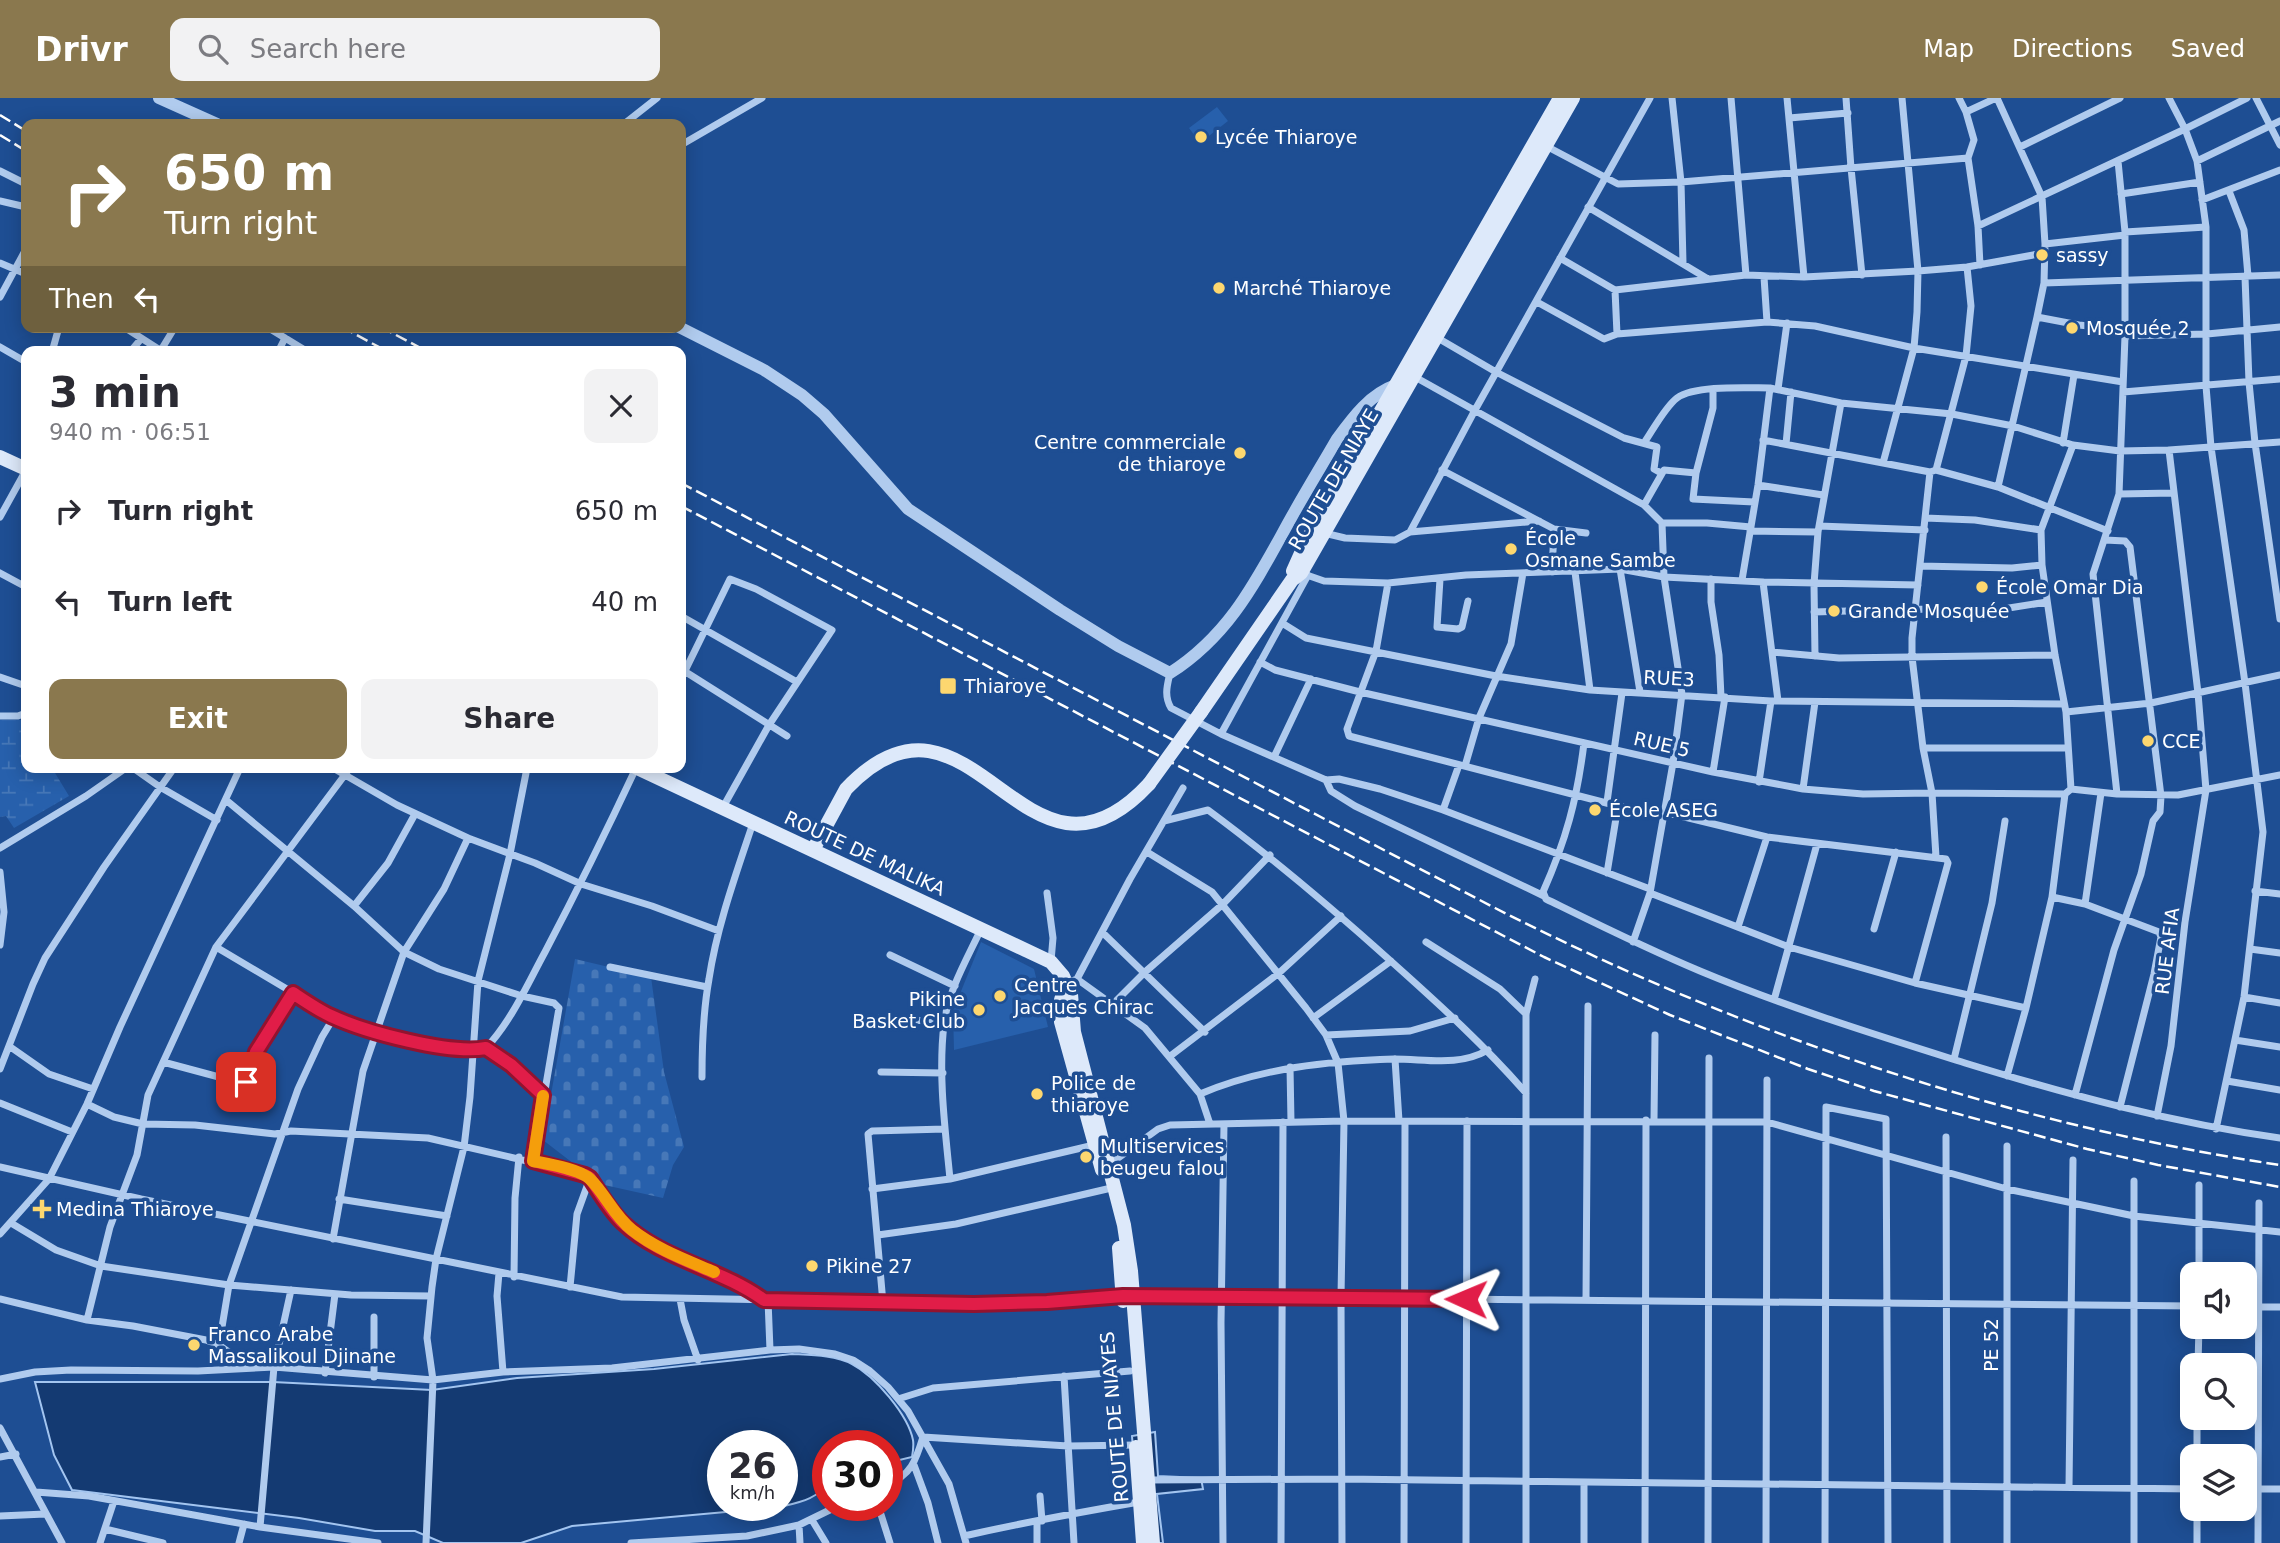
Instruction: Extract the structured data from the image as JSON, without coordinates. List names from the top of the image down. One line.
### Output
{"streets":{"main road":["ROUTE DE NIAYE","ROUTE DE MALIKA","ROUTE DE NIAYES"],"street":["RUE3","RUE 5","RUE AFIA","PE 52"]},"crossings":[["RUE3","RUE AFIA"],["RUE 5","RUE AFIA"],["ROUTE DE MALIKA","ROUTE DE NIAYES"]],"places":{"other":["Lycée Thiaroye","sassy","Marché Thiaroye","Mosquée 2","Centre commerciale de thiaroye","École Osmane Sambe","École Omar Dia","Grande Mosquée","CCE","École ASEG","Centre Jacques Chirac","Pikine Basket Club","Police de thiaroye","Multiservices beugeu falou","Pikine 27","Franco Arabe Massalikoul Djinane"],"transit":["Thiaroye"],"health":["Medina Thiaroye"]},"page":{"header":"Drivr","search":"Search here","nav":["Map","Directions","Saved"],"turn":["650 m","Turn right"],"then":"Then","heading":["3 min","940 m · 06:51"],"list":[{"name":"Turn right","value":"650 m"},{"name":"Turn left","value":"40 m"}],"buttons":["Exit","Share"],"speed":"26 km/h","limit":"30"}}
